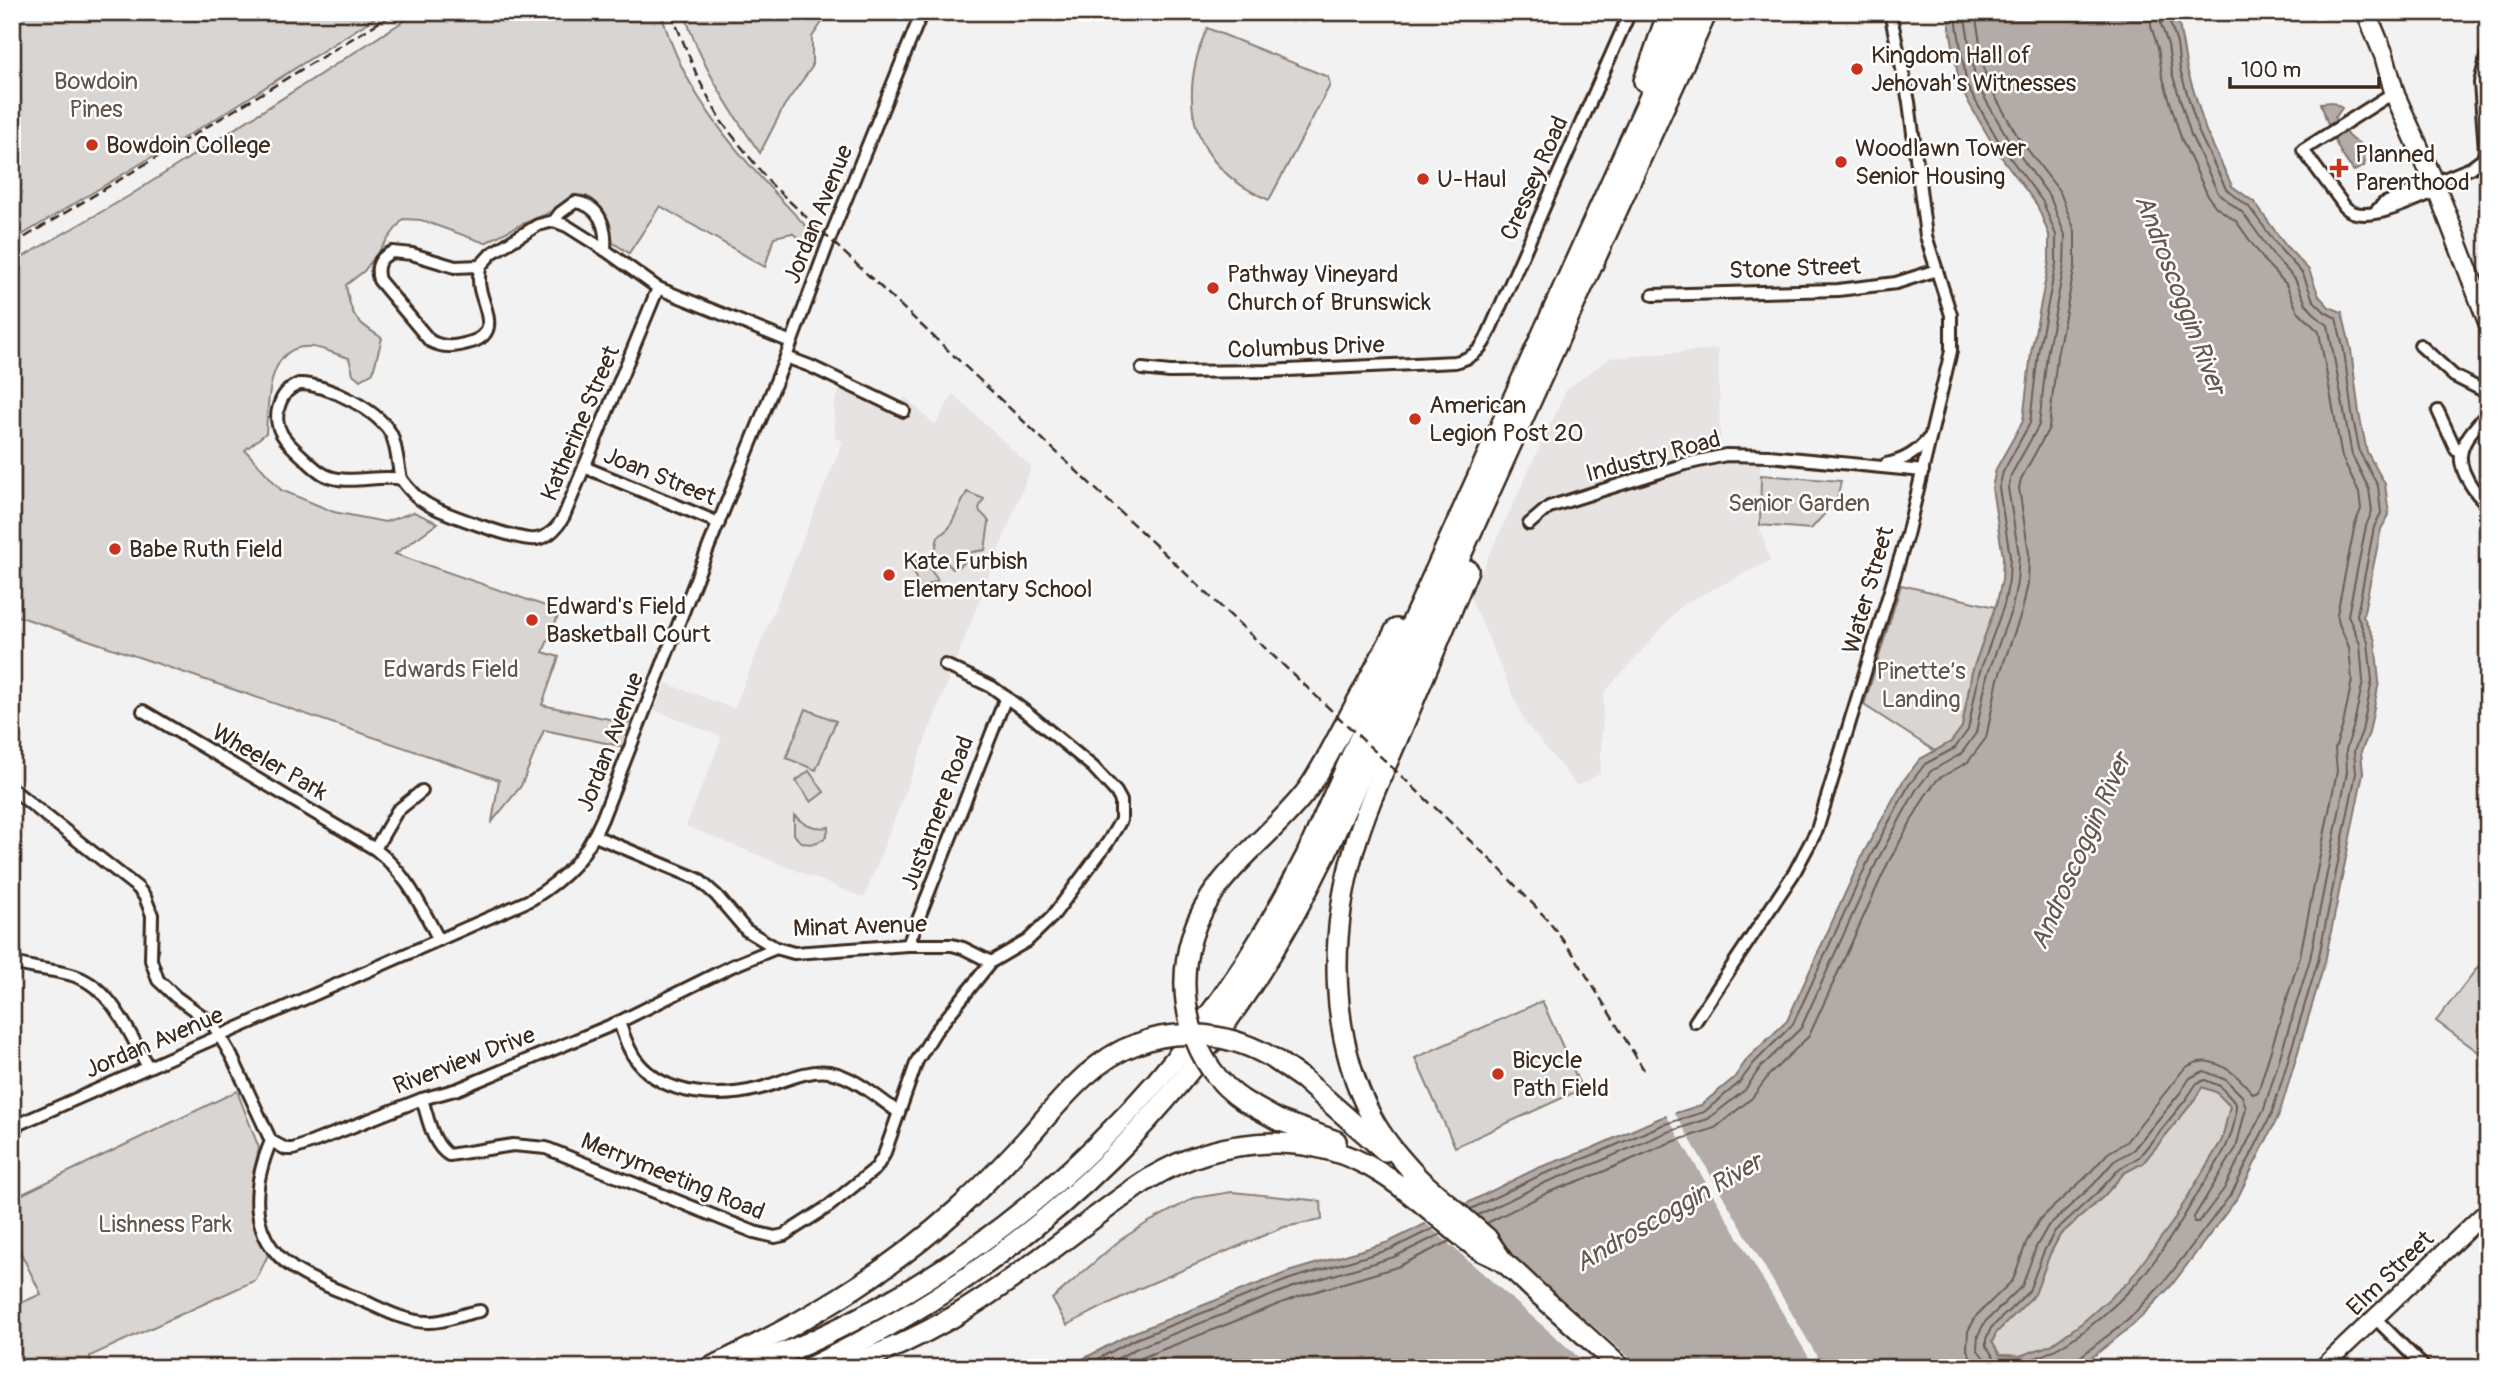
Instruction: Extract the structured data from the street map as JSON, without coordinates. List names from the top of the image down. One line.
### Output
{"streets":{"main road":["Elm Street"],"street":["Cressey Road","Jordan Avenue","Stone Street","Columbus Drive","Katherine Street","Industry Road","Joan Street","Water Street","Wheeler Park","Justamere Road","Minat Avenue","Riverview Drive","Merrymeeting Road"]},"crossings":[["Cressey Road","Columbus Drive"],["Jordan Avenue","Joan Street"],["Jordan Avenue","Wheeler Park"],["Jordan Avenue","Minat Avenue"],["Stone Street","Water Street"],["Katherine Street","Joan Street"],["Industry Road","Water Street"],["Justamere Road","Minat Avenue"],["Justamere Road","Merrymeeting Road"],["Minat Avenue","Riverview Drive"],["Minat Avenue","Merrymeeting Road"],["Riverview Drive","Merrymeeting Road"]],"water":["Androscoggin River"],"parks":["Bowdoin Pines","Senior Garden","Edwards Field","Pinette’s Landing","Lishness Park"],"places":{"other":["Kingdom Hall of Jehovah's Witnesses","Bowdoin College","Woodlawn Tower Senior Housing","U-Haul","Pathway Vineyard Church of Brunswick","American Legion Post 20","Babe Ruth Field","Kate Furbish Elementary School","Edward's Field Basketball Court","Bicycle Path Field"],"health":["Planned Parenthood"]},"scale_bar":"100 m"}
